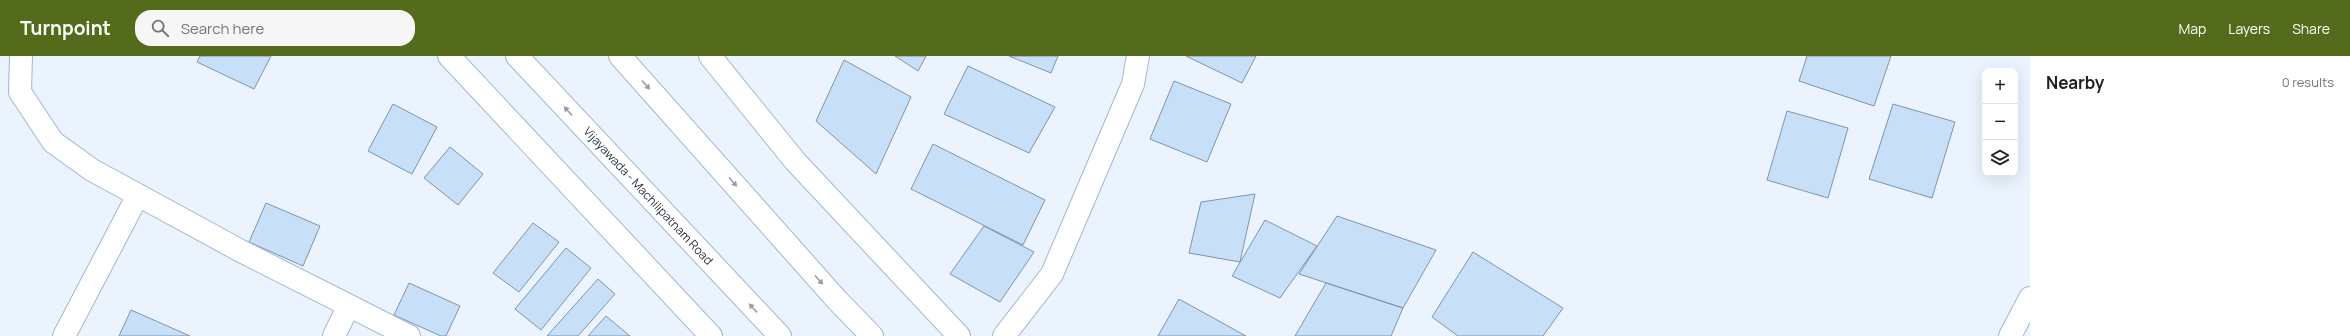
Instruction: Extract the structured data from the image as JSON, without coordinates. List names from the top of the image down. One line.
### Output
{"streets":{"main road":["Vijayawada - Machilipatnam Road"]},"page":{"header":"Turnpoint","search":"Search here","nav":["Map","Layers","Share"],"heading":["Nearby","0 results"],"map_buttons":["+","−"]}}
